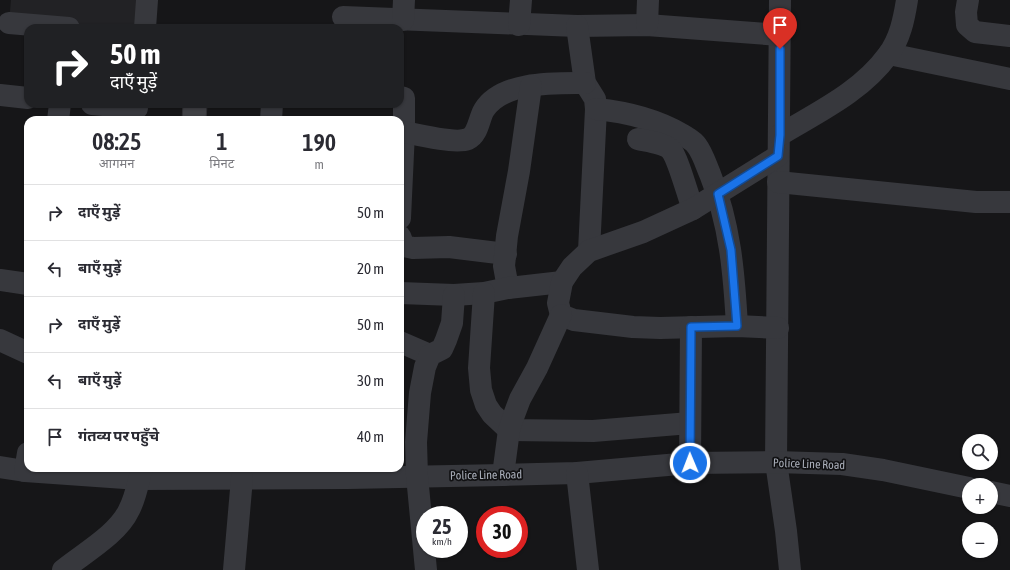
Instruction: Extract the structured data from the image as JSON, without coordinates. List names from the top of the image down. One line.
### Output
{"streets":{"street":["Police Line Road"]},"page":{"turn":["50 m","दाएँ मुड़ें"],"eta":["08:25","आगमन","1","मिनट","190","m"],"list":[{"name":"दाएँ मुड़ें","value":"50 m"},{"name":"बाएँ मुड़ें","value":"20 m"},{"name":"दाएँ मुड़ें","value":"50 m"},{"name":"बाएँ मुड़ें","value":"30 m"},{"name":"गंतव्य पर पहुँचे","value":"40 m"}],"map_buttons":["+","−"],"speed":"25 km/h","limit":"30"}}
